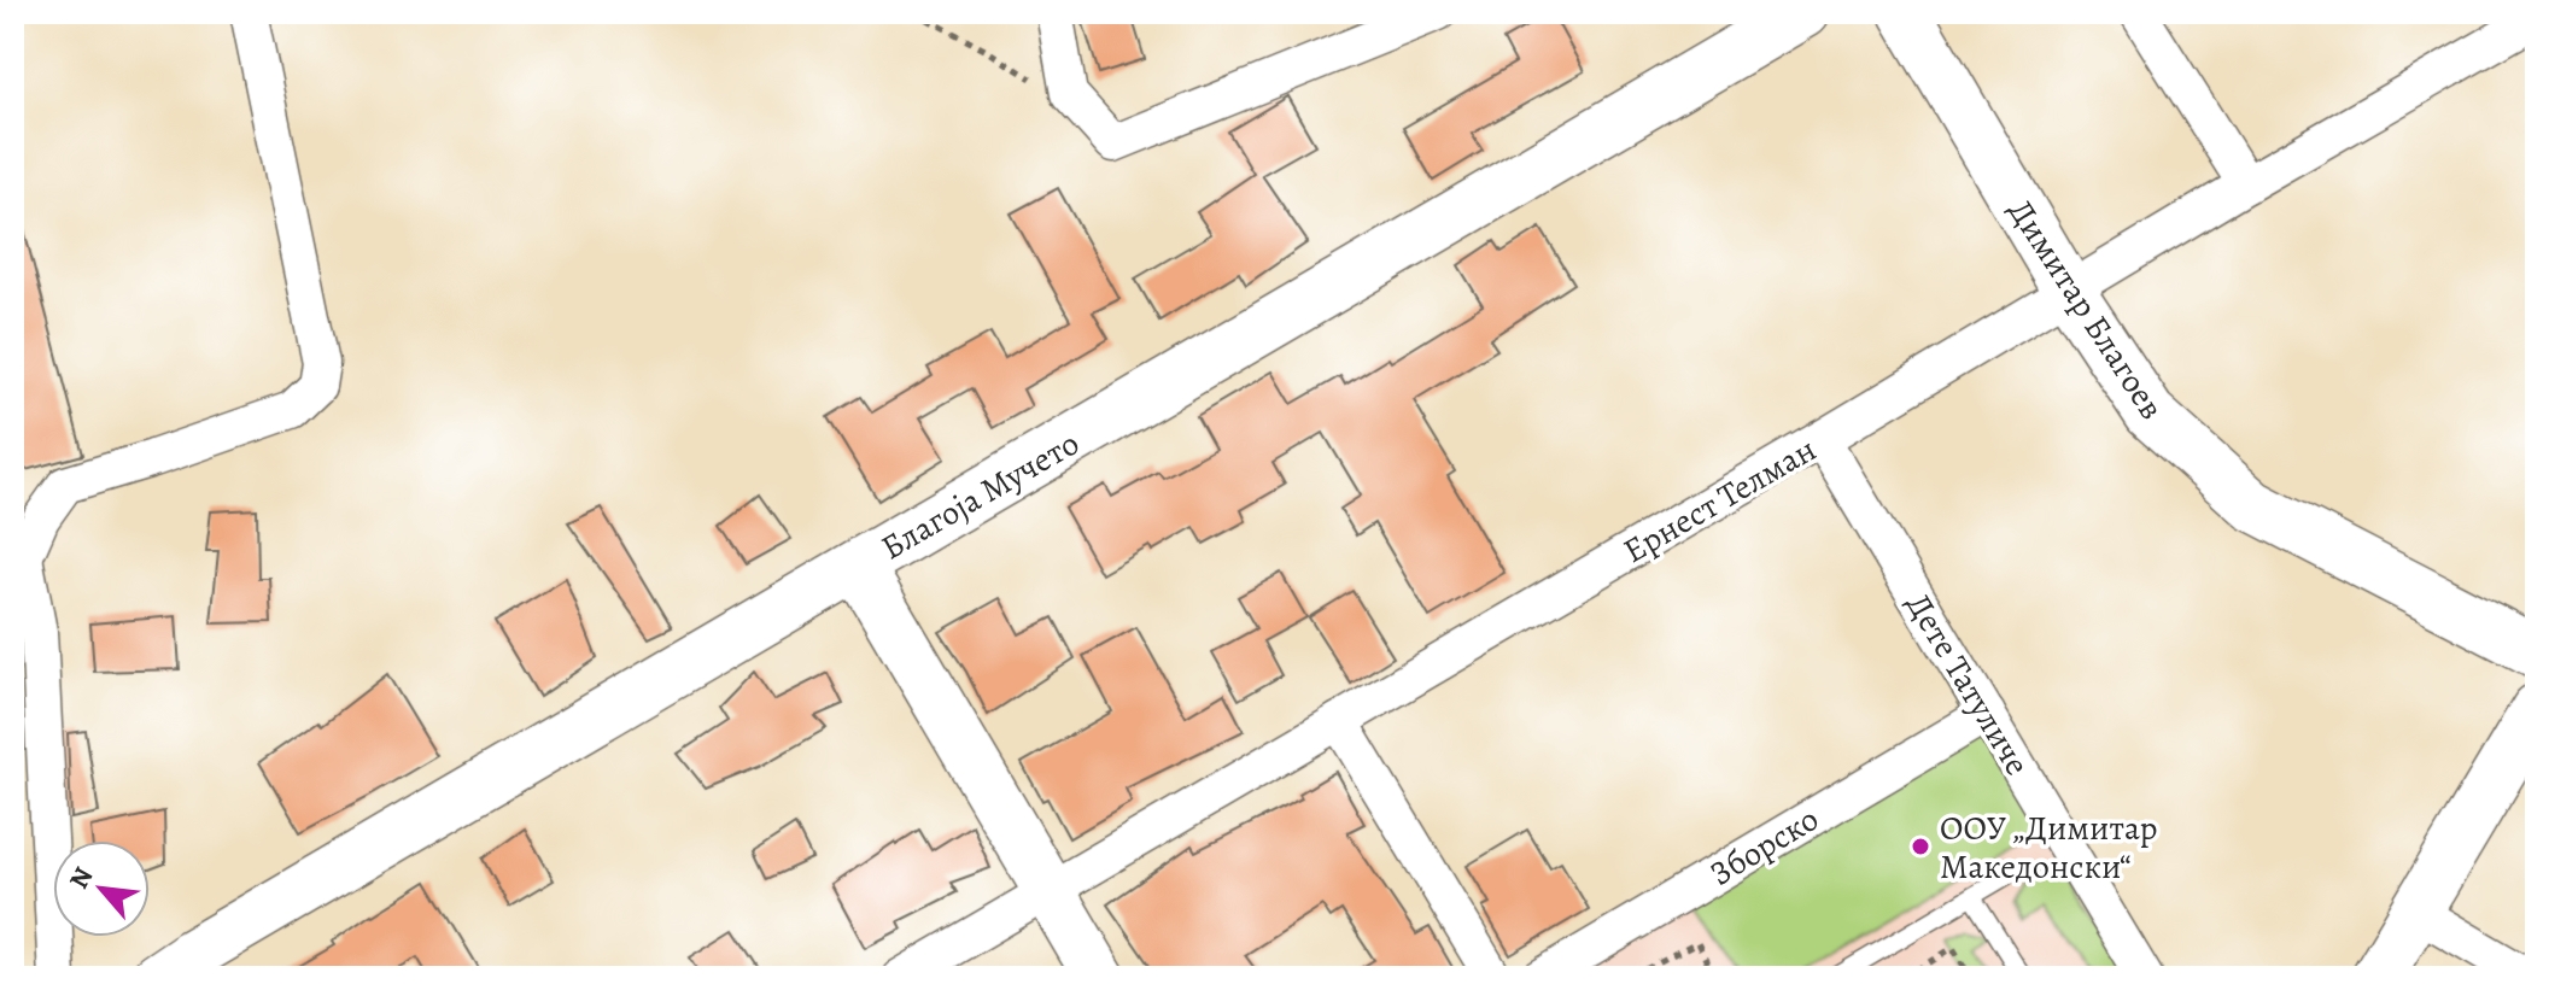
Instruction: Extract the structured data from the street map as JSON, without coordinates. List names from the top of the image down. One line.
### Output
{"streets":{"street":["Димитар Благоев","Благоја Мучето","Ернест Телман","Дете Татуличе","Зборско"]},"crossings":[["Димитар Благоев","Ернест Телман"],["Ернест Телман","Дете Татуличе"],["Дете Татуличе","Зборско"]],"places":["ООУ „Димитар Македонски“"],"north":"top left"}
